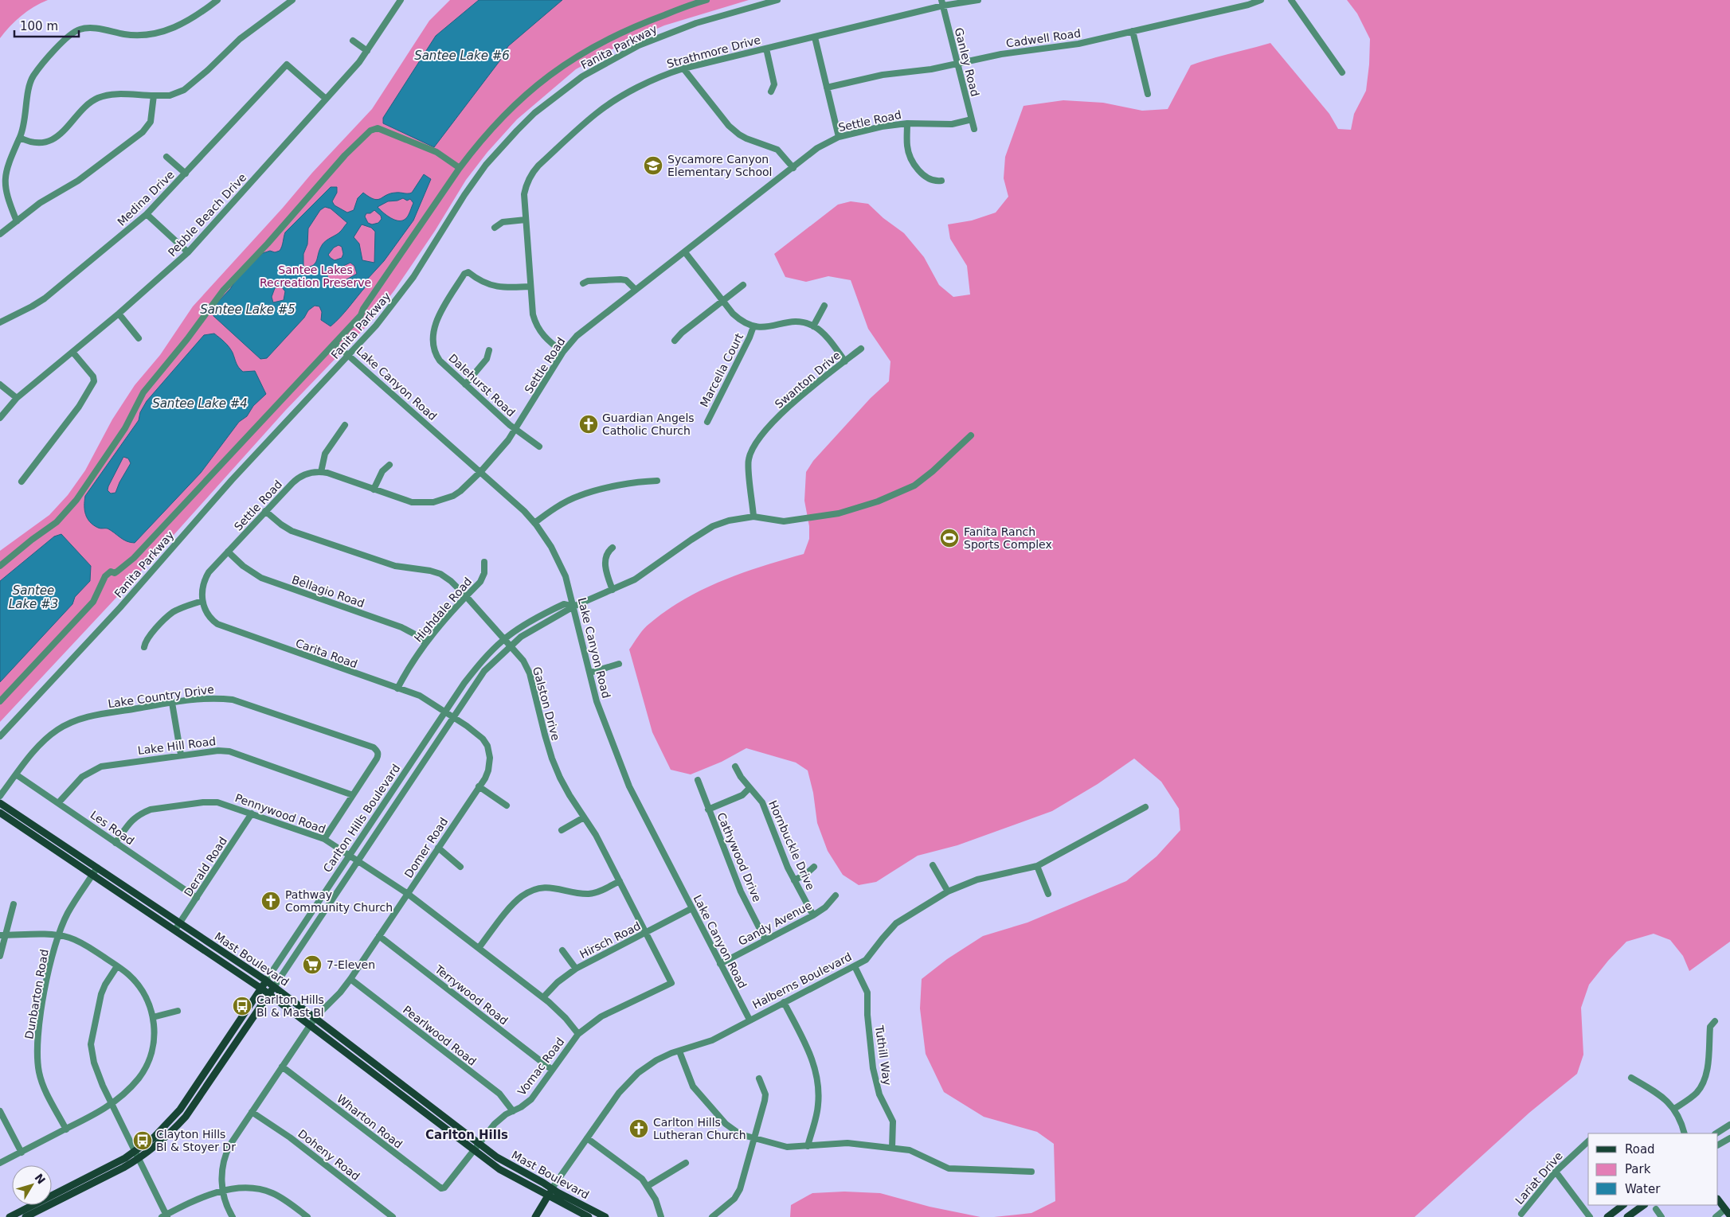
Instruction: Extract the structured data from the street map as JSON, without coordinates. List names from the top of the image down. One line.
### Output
{"streets":{"main road":["Carlton Hills Boulevard","Mast Boulevard","Halberns Boulevard"],"street":["Cadwell Road","Fanita Parkway","Strathmore Drive","Ganley Road","Settle Road","Medina Drive","Pebble Beach Drive","Marcella Court","Swanton Drive","Lake Canyon Road","Dalehurst Road","Bellagio Road","Highdale Road","Carita Road","Lake Country Drive","Galston Drive","Lake Hill Road","Pennywood Road","Les Road","Hornbuckle Drive","Domer Road","Cathywood Drive","Derald Road","Gandy Avenue","Hirsch Road","Dunbarton Road","Terrywood Road","Pearlwood Road","Tuthill Way","Vomac Road","Wharton Road","Doheny Road","Lariat Drive"]},"crossings":[["Cadwell Road","Ganley Road"],["Fanita Parkway","Lake Canyon Road"],["Strathmore Drive","Ganley Road"],["Strathmore Drive","Settle Road"],["Strathmore Drive","Dalehurst Road"],["Ganley Road","Settle Road"],["Settle Road","Lake Canyon Road"],["Settle Road","Dalehurst Road"],["Settle Road","Bellagio Road"],["Settle Road","Carita Road"],["Settle Road","Galston Drive"],["Medina Drive","Pebble Beach Drive"],["Swanton Drive","Carlton Hills Boulevard"],["Lake Canyon Road","Carlton Hills Boulevard"],["Lake Canyon Road","Gandy Avenue"],["Lake Canyon Road","Hirsch Road"],["Lake Canyon Road","Halberns Boulevard"],["Bellagio Road","Highdale Road"],["Highdale Road","Carita Road"],["Highdale Road","Galston Drive"],["Carita Road","Carlton Hills Boulevard"],["Carita Road","Domer Road"],["Lake Country Drive","Lake Hill Road"],["Lake Country Drive","Les Road"],["Galston Drive","Carlton Hills Boulevard"],["Galston Drive","Hirsch Road"],["Galston Drive","Vomac Road"],["Lake Hill Road","Les Road"],["Pennywood Road","Carlton Hills Boulevard"],["Pennywood Road","Les Road"],["Pennywood Road","Domer Road"],["Pennywood Road","Derald Road"],["Pennywood Road","Hirsch Road"],["Pennywood Road","Vomac Road"],["Carlton Hills Boulevard","Domer Road"],["Carlton Hills Boulevard","Mast Boulevard"],["Les Road","Derald Road"],["Hornbuckle Drive","Gandy Avenue"],["Domer Road","Mast Boulevard"],["Domer Road","Terrywood Road"],["Domer Road","Pearlwood Road"],["Domer Road","Wharton Road"],["Domer Road","Doheny Road"],["Cathywood Drive","Gandy Avenue"],["Derald Road","Mast Boulevard"],["Mast Boulevard","Halberns Boulevard"],["Mast Boulevard","Dunbarton Road"],["Mast Boulevard","Vomac Road"],["Halberns Boulevard","Tuthill Way"],["Terrywood Road","Vomac Road"],["Pearlwood Road","Vomac Road"],["Vomac Road","Wharton Road"]],"districts":["Carlton Hills"],"water":["Santee Lake #6","Santee Lake #5","Santee Lake #4","Santee Lake #3"],"parks":["Santee Lakes Recreation Preserve"],"places":{"school or university":["Sycamore Canyon Elementary School"],"church":["Guardian Angels Catholic Church","Pathway Community Church","Carlton Hills Lutheran Church"],"sports":["Fanita Ranch Sports Complex"],"supermarket":["7-Eleven"],"bus stop":["Carlton Hills Bl & Mast Bl","Clayton Hills Bl & Stoyer Dr"]},"legend":["Road","Park","Water"],"scale_bar":"100 m","north":"top right"}
